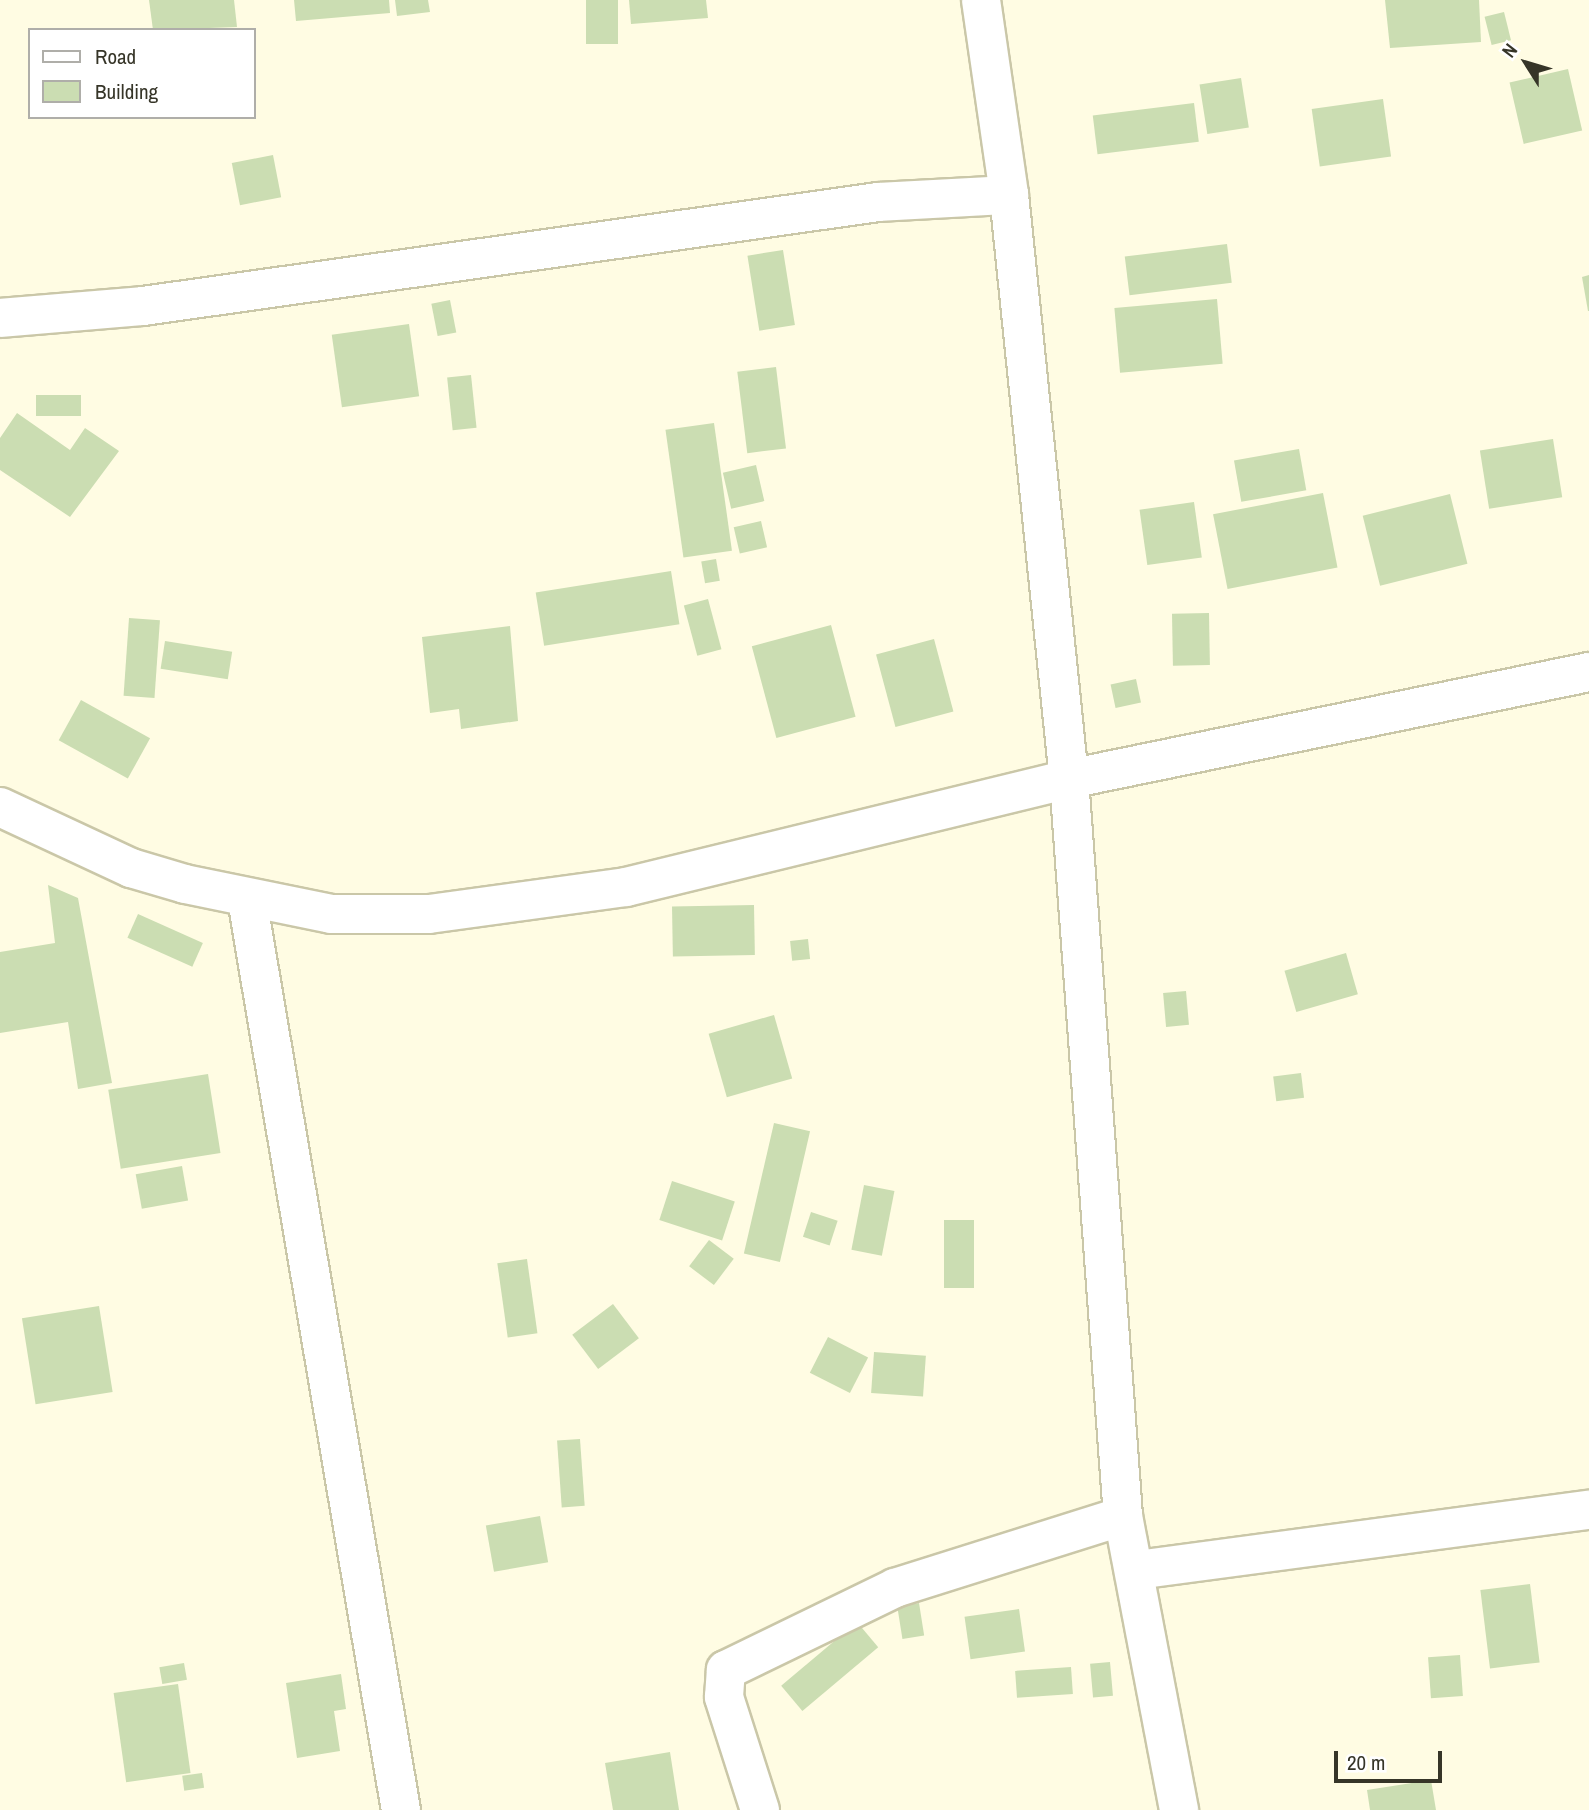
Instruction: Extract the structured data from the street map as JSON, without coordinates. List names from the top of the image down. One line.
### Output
{"legend":["Road","Building"],"scale_bar":"20 m","north":"top left"}
